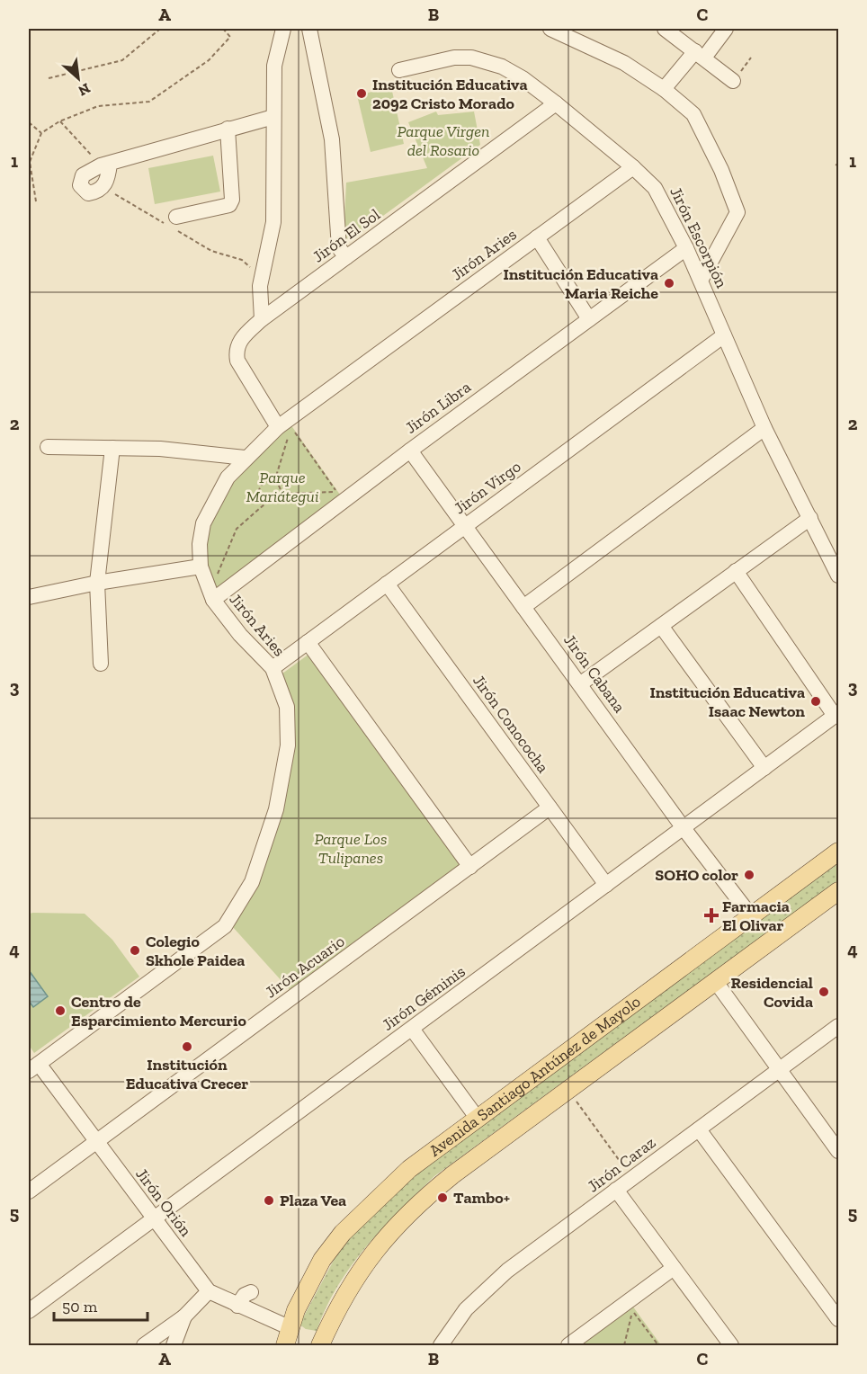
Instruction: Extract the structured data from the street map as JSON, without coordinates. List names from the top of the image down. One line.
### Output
{"streets":{"main road":["Avenida Santiago Antúnez de Mayolo"],"street":["Jirón El Sol","Jirón Escorpión","Jirón Aries","Jirón Libra","Jirón Virgo","Jirón Cabana","Jirón Conococha","Jirón Acuario","Jirón Géminis","Jirón Caraz","Jirón Orión"]},"crossings":[["Jirón El Sol","Jirón Escorpión"],["Jirón El Sol","Jirón Aries"],["Jirón Escorpión","Jirón Aries"],["Jirón Escorpión","Jirón Libra"],["Jirón Escorpión","Jirón Virgo"],["Jirón Aries","Jirón Libra"],["Jirón Aries","Jirón Virgo"],["Jirón Aries","Jirón Orión"],["Jirón Libra","Jirón Cabana"],["Jirón Virgo","Jirón Cabana"],["Jirón Virgo","Jirón Conococha"],["Jirón Cabana","Jirón Géminis"],["Jirón Cabana","Avenida Santiago Antúnez de Mayolo"],["Jirón Conococha","Jirón Acuario"],["Jirón Conococha","Jirón Géminis"],["Jirón Acuario","Jirón Orión"],["Jirón Géminis","Jirón Orión"],["Avenida Santiago Antúnez de Mayolo","Jirón Orión"]],"parks":["Parque Virgen del Rosario","Parque Mariátegui","Parque Los Tulipanes"],"places":{"other":["Institución Educativa 2092 Cristo Morado","Institución Educativa Maria Reiche","Institución Educativa Isaac Newton","SOHO color","Colegio Skhole Paidea","Residencial Covida","Centro de Esparcimiento Mercurio","Institución Educativa Crecer","Tambo+","Plaza Vea"],"health":["Farmacia El Olivar"]},"scale_bar":"50 m","north":"bottom right","grid":{"columns":["A","B","C"],"rows":["1","2","3","4","5"]}}
